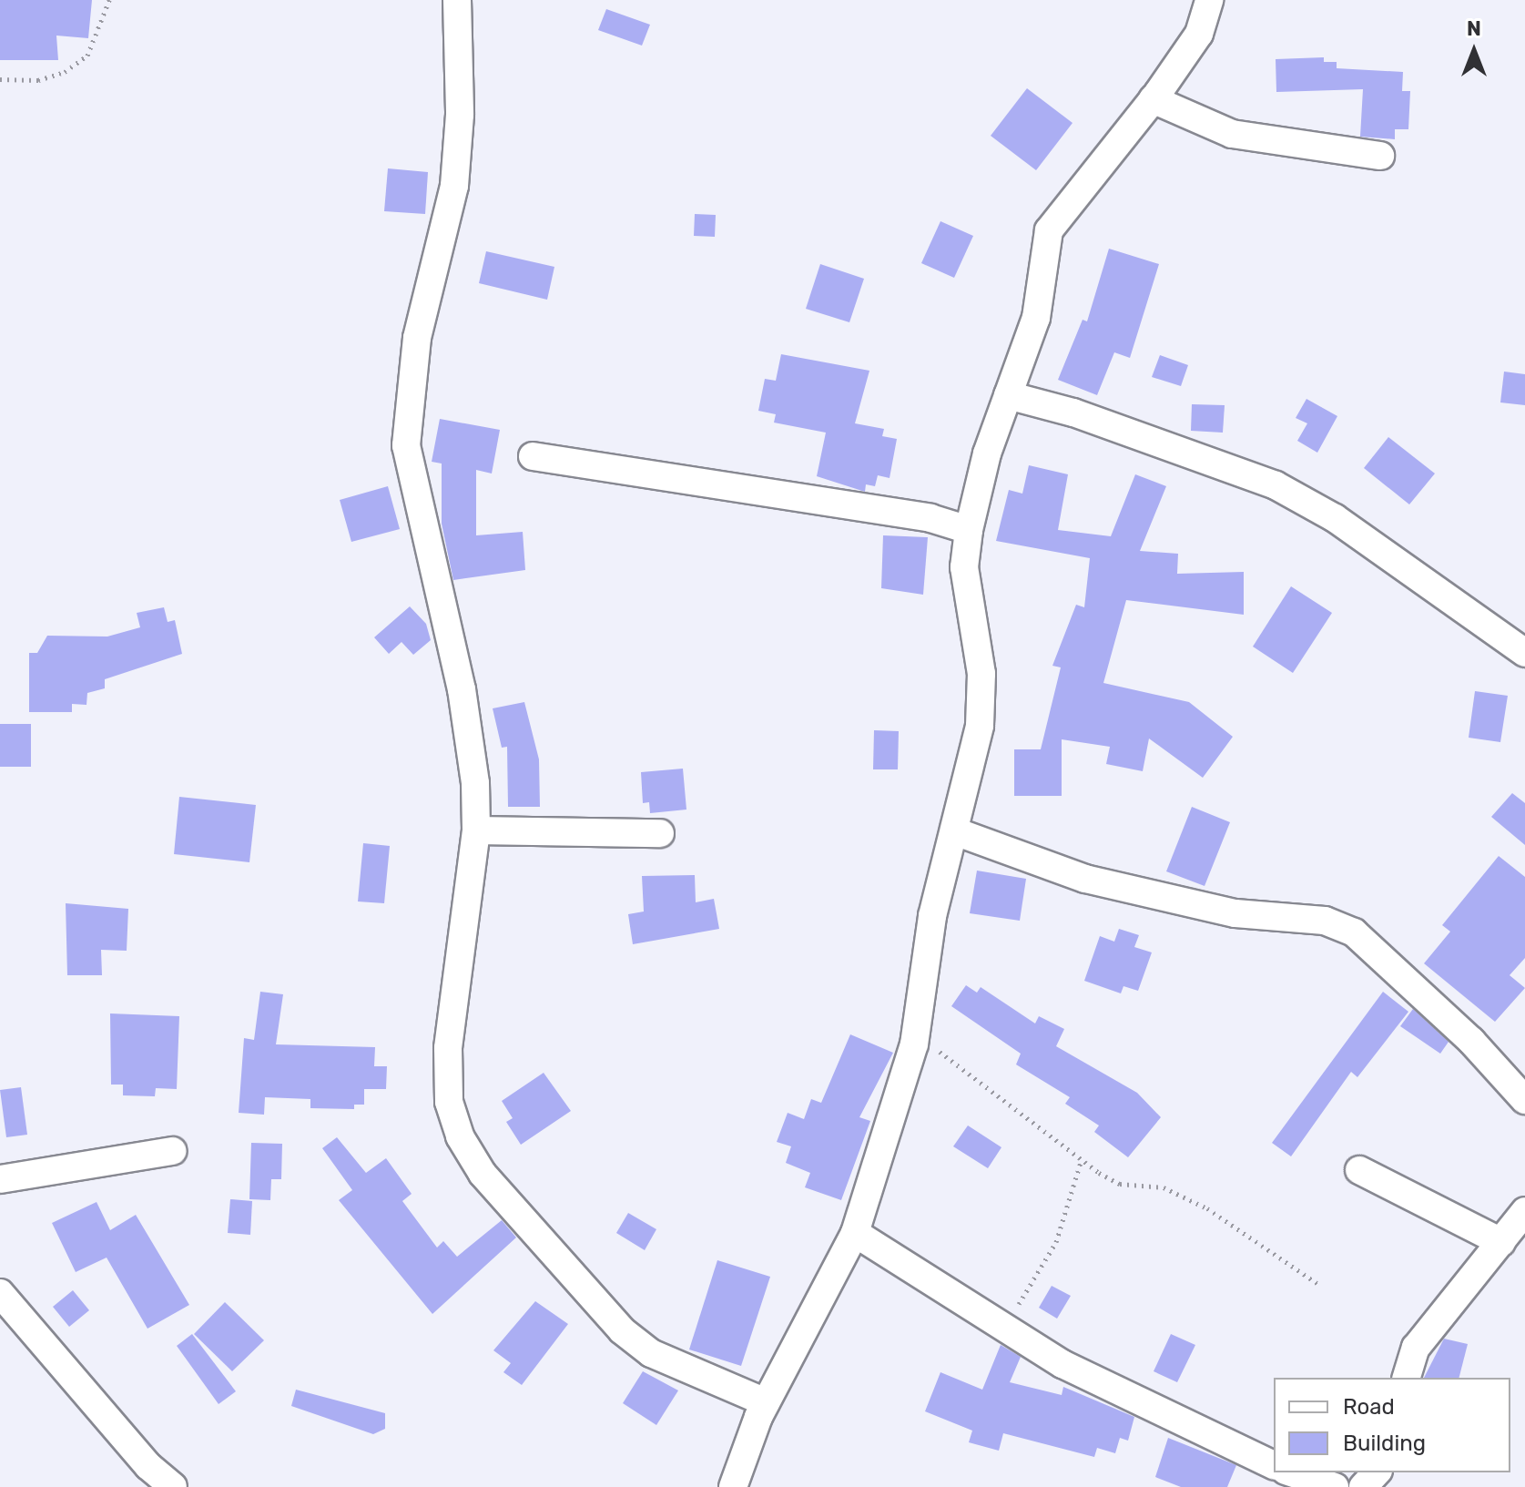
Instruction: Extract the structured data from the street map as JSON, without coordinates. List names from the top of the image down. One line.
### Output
{"legend":["Road","Building"],"north":"top"}
